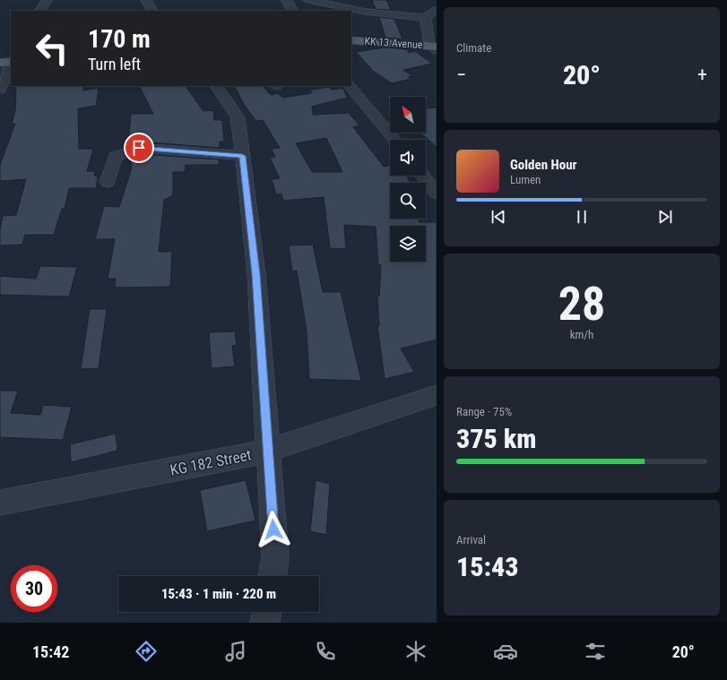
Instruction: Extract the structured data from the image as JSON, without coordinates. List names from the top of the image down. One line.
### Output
{"streets":{"main road":["KK 13 Avenue"],"street":["KG 182 Street"]},"north":"top left","page":{"tile":["Climate",["28","km/h"],["Range · 75%","375 km"],["Arrival","15:43"]],"turn":["170 m","Turn left"],"heat":["−","20°","+"],"song":["Golden Hour","Lumen"],"limit":"30","trip":"15:43 · 1 min · 220 m","tabs":["15:42","20°"]}}
